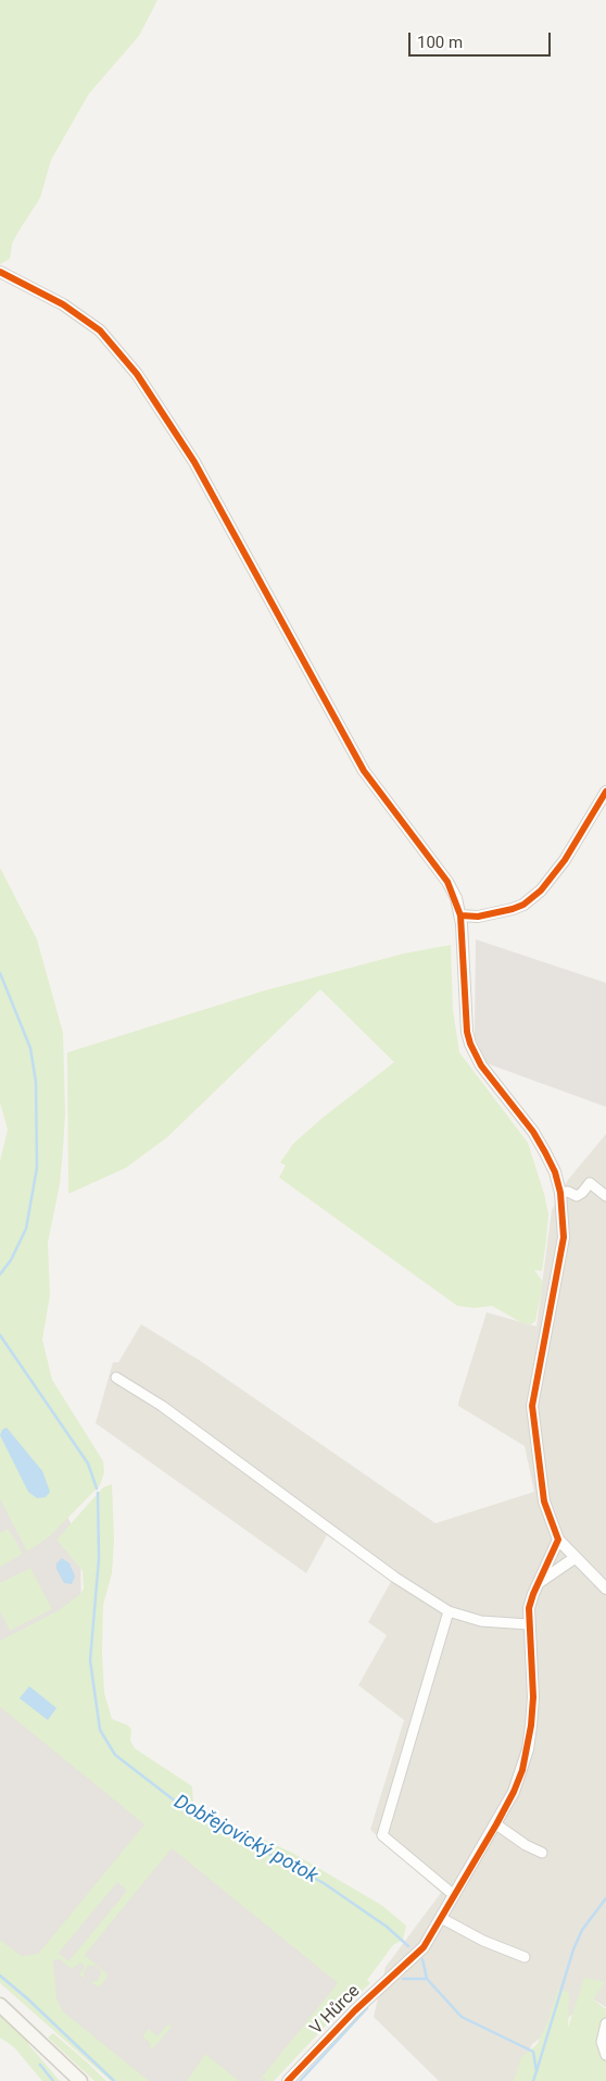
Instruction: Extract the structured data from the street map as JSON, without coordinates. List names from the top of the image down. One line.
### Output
{"streets":{"street":["V Hůrce"]},"water":["Dobřejovický potok"],"scale_bar":"100 m"}
